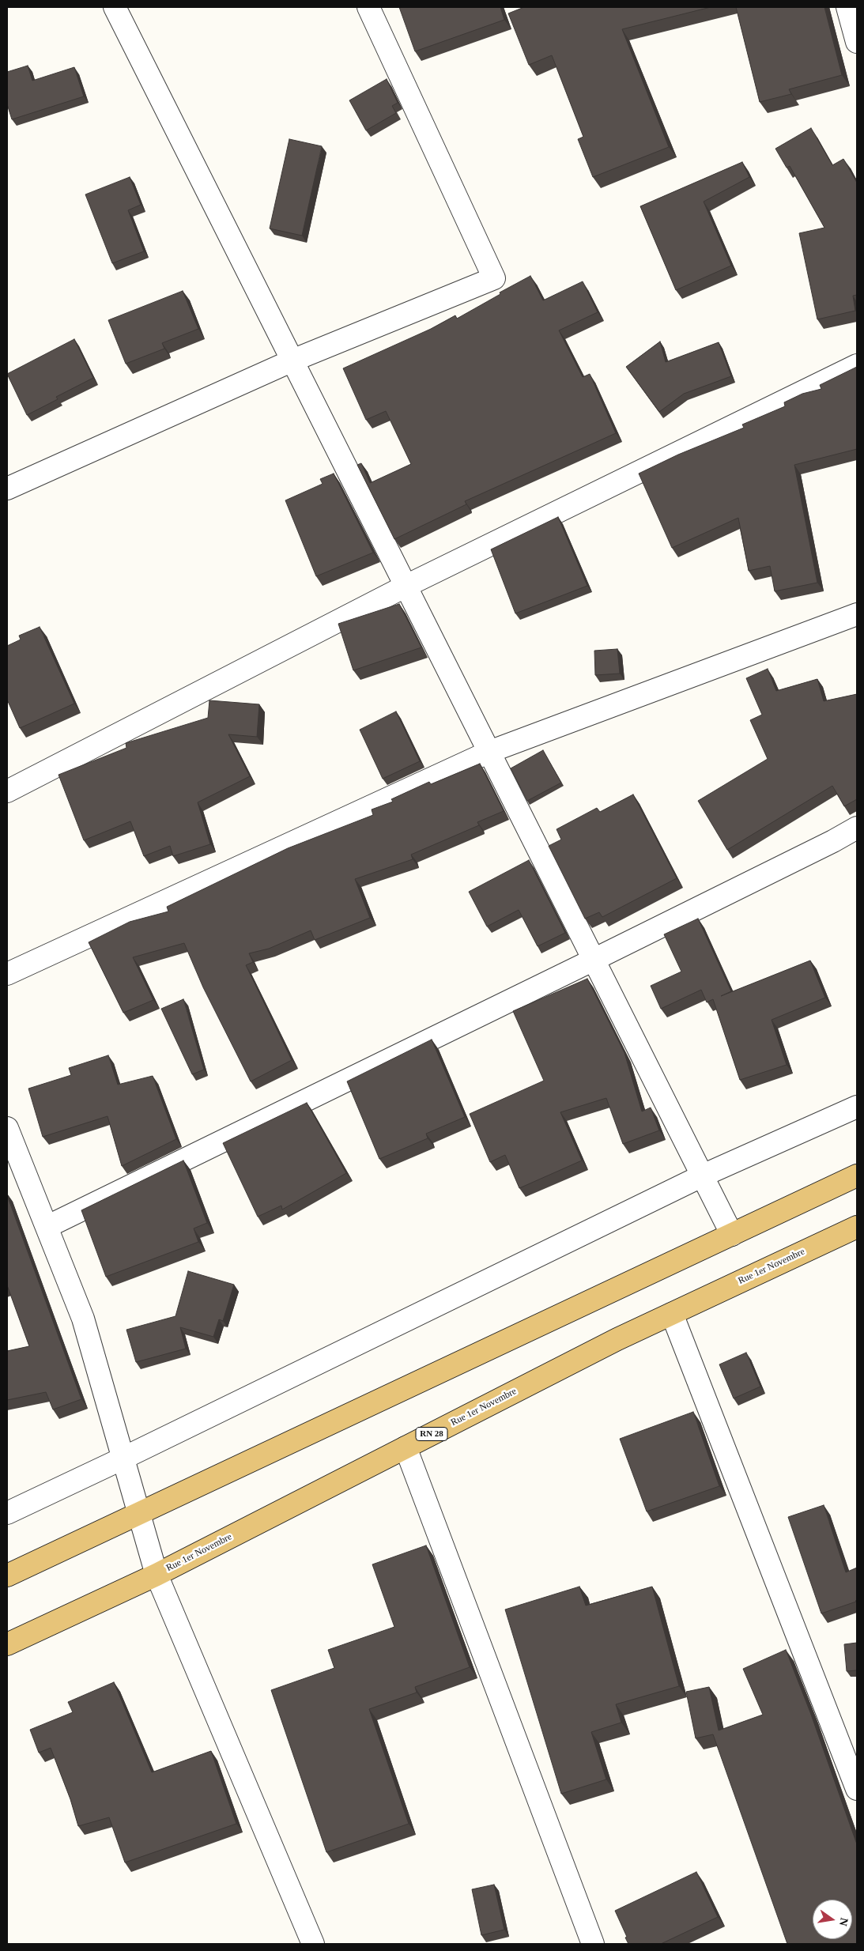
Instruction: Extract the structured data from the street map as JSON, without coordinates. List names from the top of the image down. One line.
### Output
{"streets":{"main road":["Rue 1er Novembre","RN 28"]},"north":"right"}
